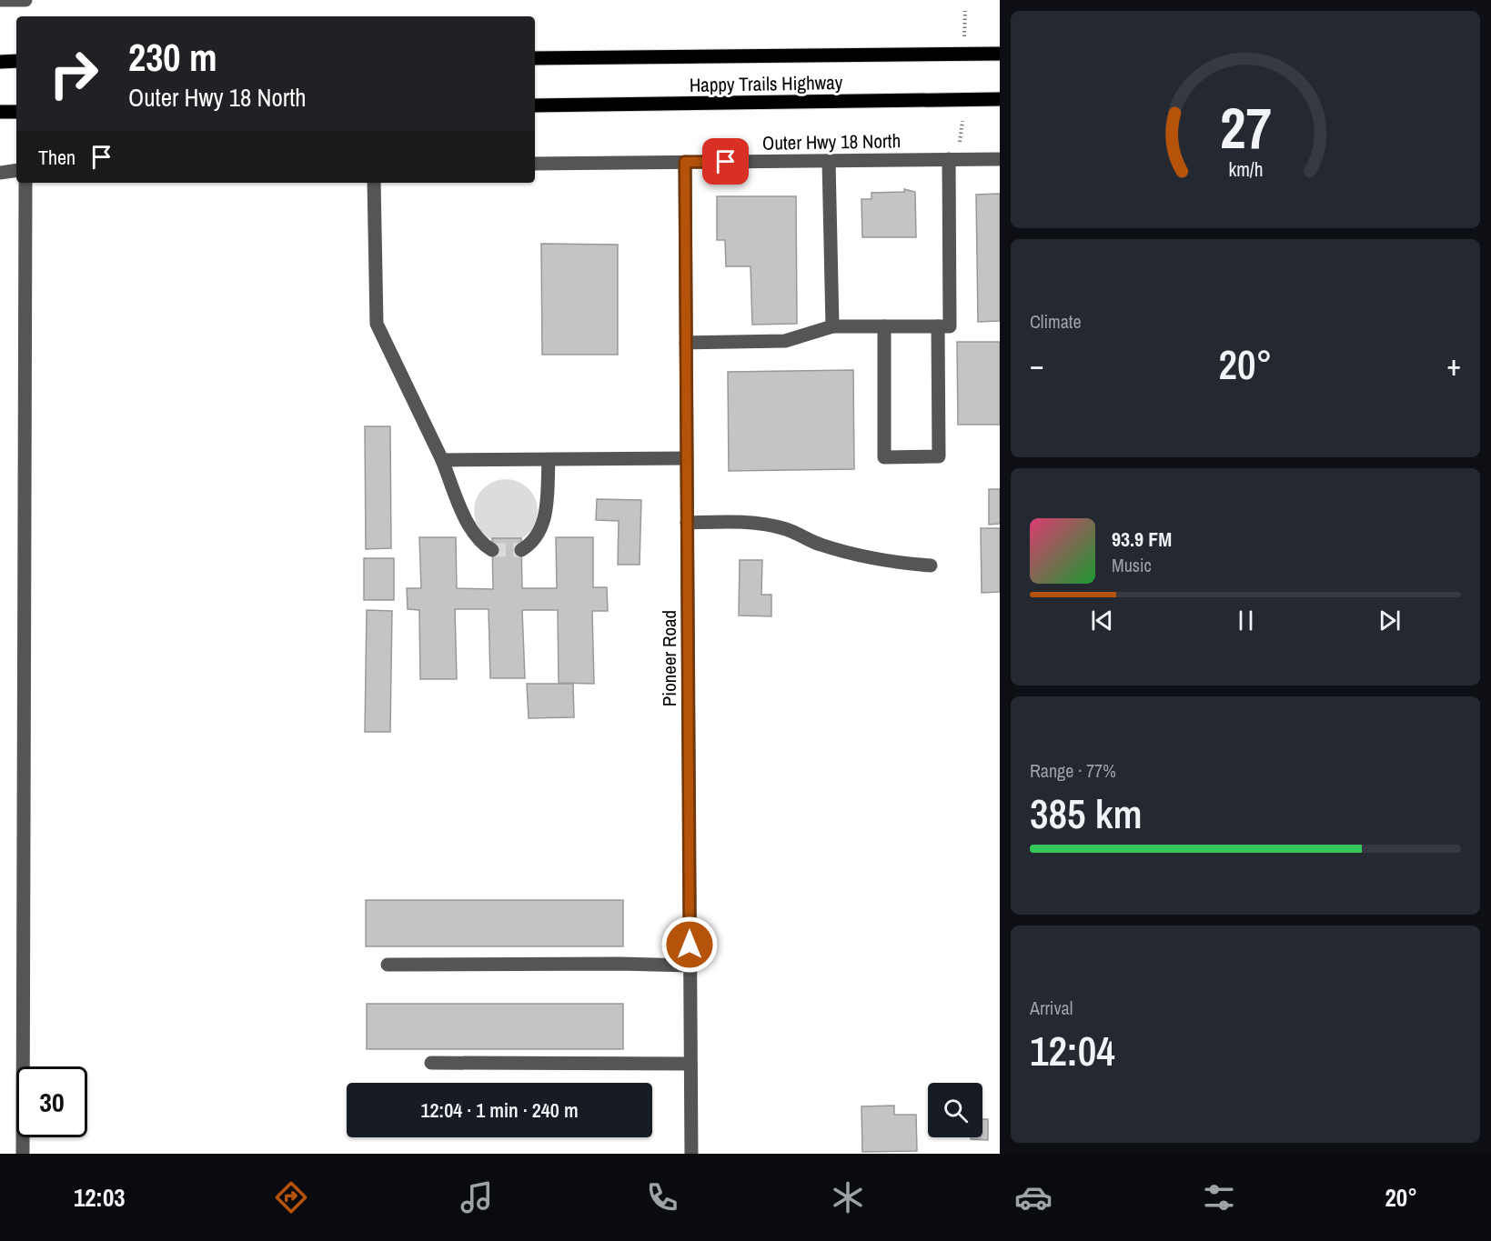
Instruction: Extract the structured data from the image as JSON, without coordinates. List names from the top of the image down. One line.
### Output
{"streets":{"main road":["Happy Trails Highway"],"street":["Outer Hwy 18 North","Pioneer Road"]},"crossings":[["Outer Hwy 18 North","Pioneer Road"]],"page":{"turn":["230 m","Outer Hwy 18 North"],"then":"Then","tile":["Climate",["Range · 77%","385 km"],["Arrival","12:04"]],"heat":["−","20°","+"],"song":["93.9 FM","Music"],"limit":"30","trip":"12:04 · 1 min · 240 m","tabs":["12:03","20°"],"gauge":["27","km/h"]}}
